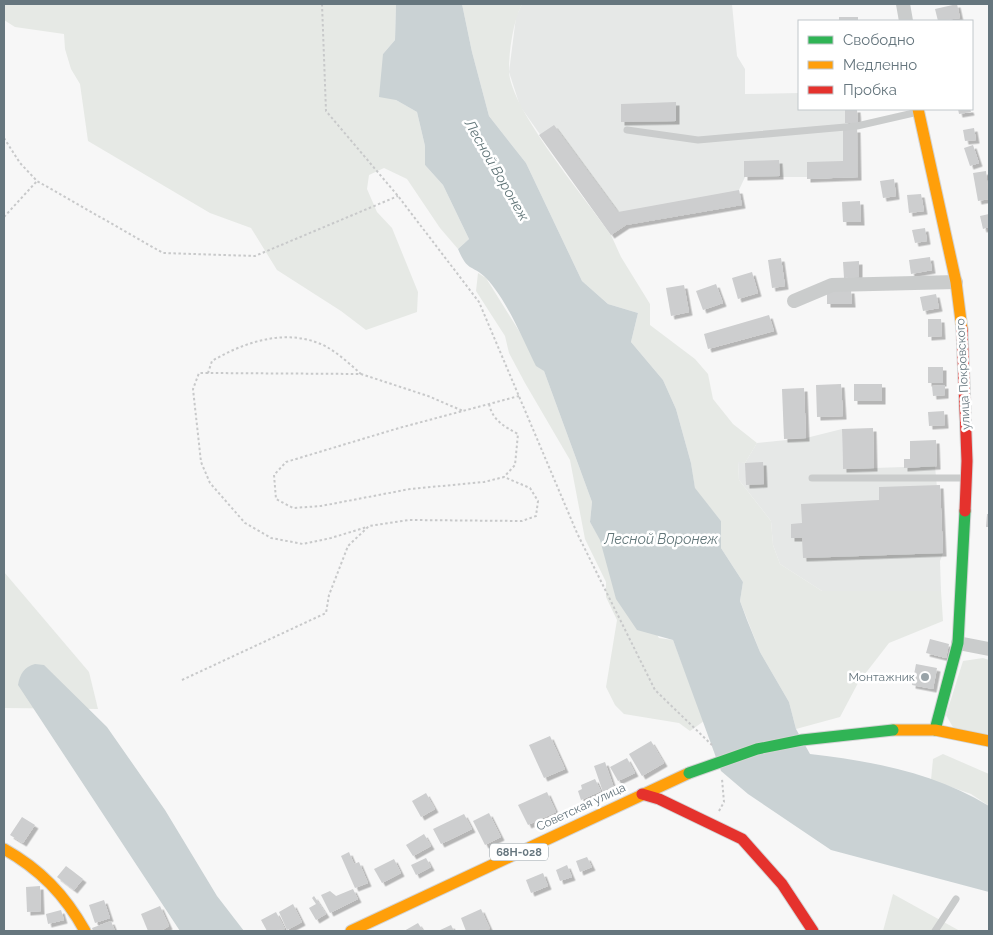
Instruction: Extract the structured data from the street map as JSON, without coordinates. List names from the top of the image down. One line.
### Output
{"streets":{"street":["улица Покровского","Советская улица","68Н-028"]},"crossings":[["улица Покровского","Советская улица"]],"water":["Лесной Воронеж"],"places":["Монтажник"],"legend":["Свободно","Медленно","Пробка"]}
